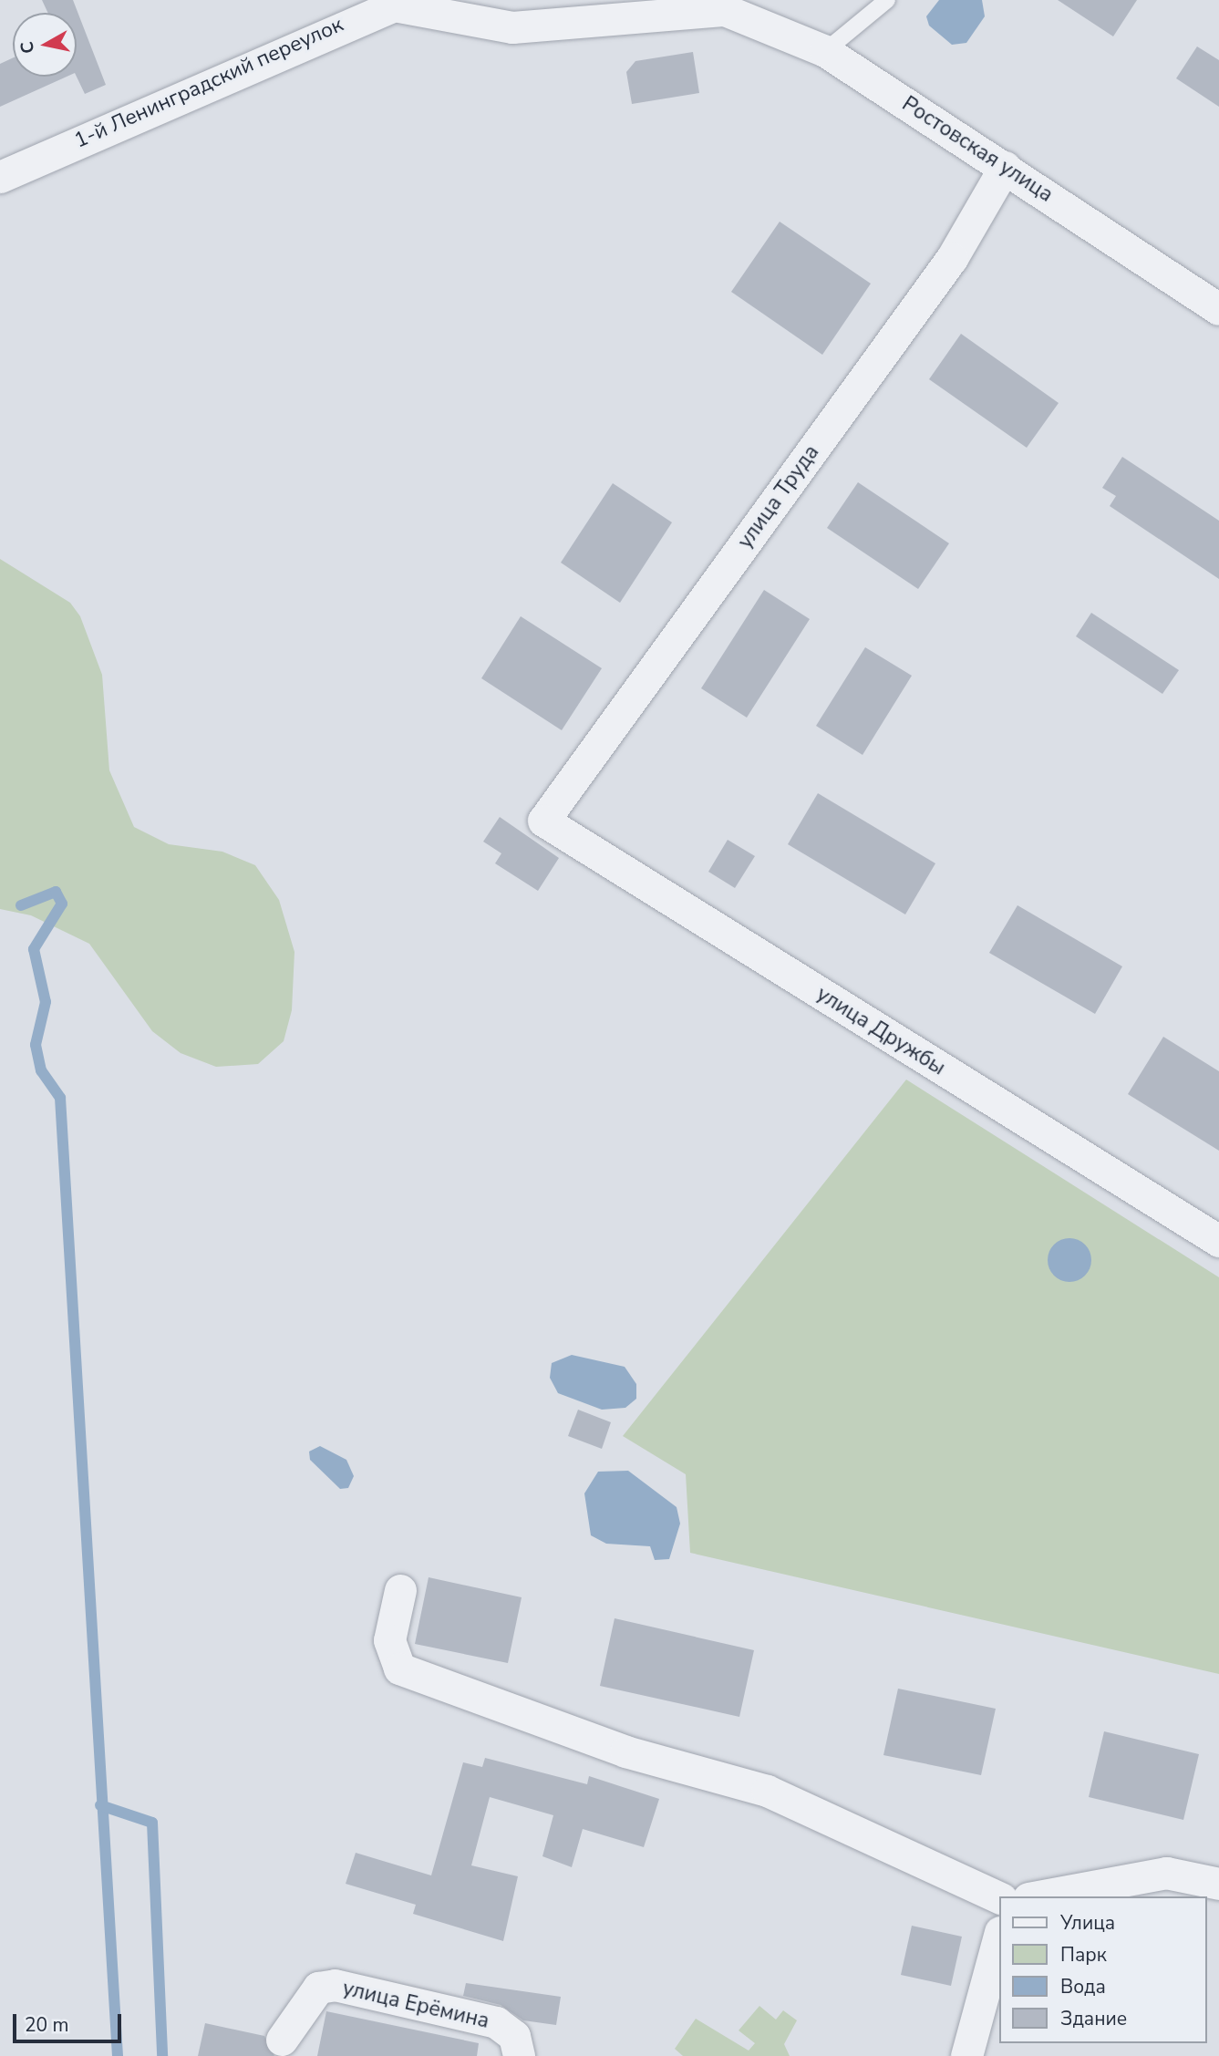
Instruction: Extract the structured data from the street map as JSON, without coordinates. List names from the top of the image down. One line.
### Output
{"streets":{"street":["1-й Ленинградский переулок","Ростовская улица","улица Труда","улица Дружбы","улица Ерёмина"]},"crossings":[["1-й Ленинградский переулок","Ростовская улица"],["Ростовская улица","улица Труда"],["улица Труда","улица Дружбы"]],"legend":["Улица","Парк","Вода","Здание"],"scale_bar":"20 m","north":"left"}
